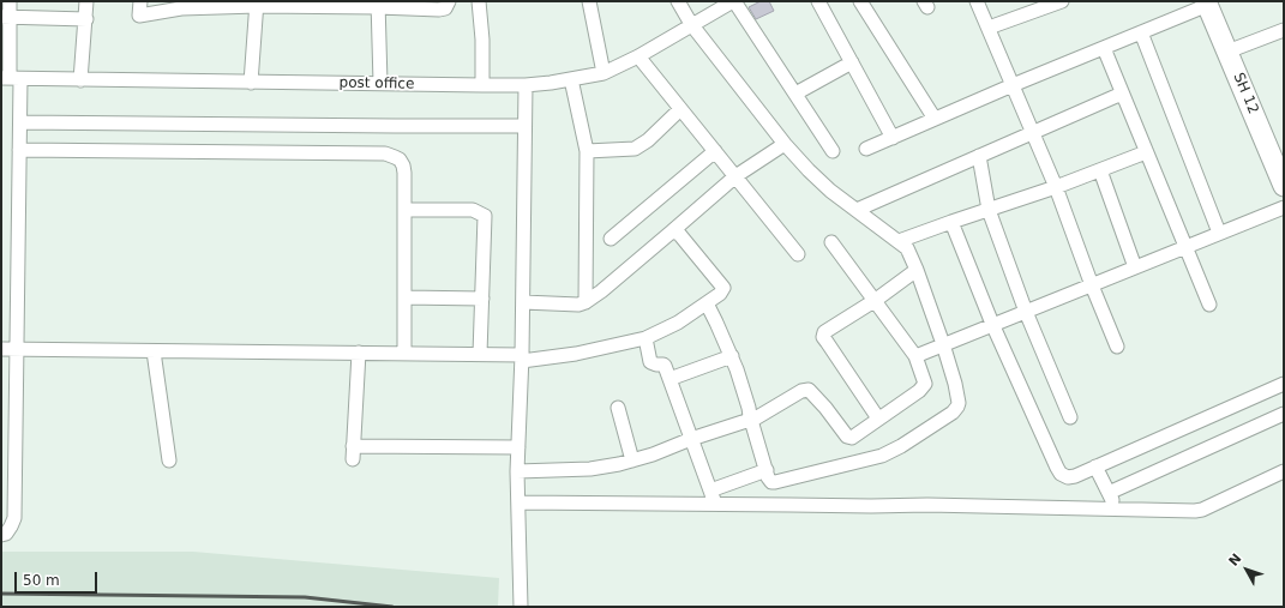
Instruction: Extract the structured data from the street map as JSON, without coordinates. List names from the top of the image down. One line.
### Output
{"streets":{"highway":["SH 12"],"street":["post office"]},"scale_bar":"50 m","north":"top left"}
